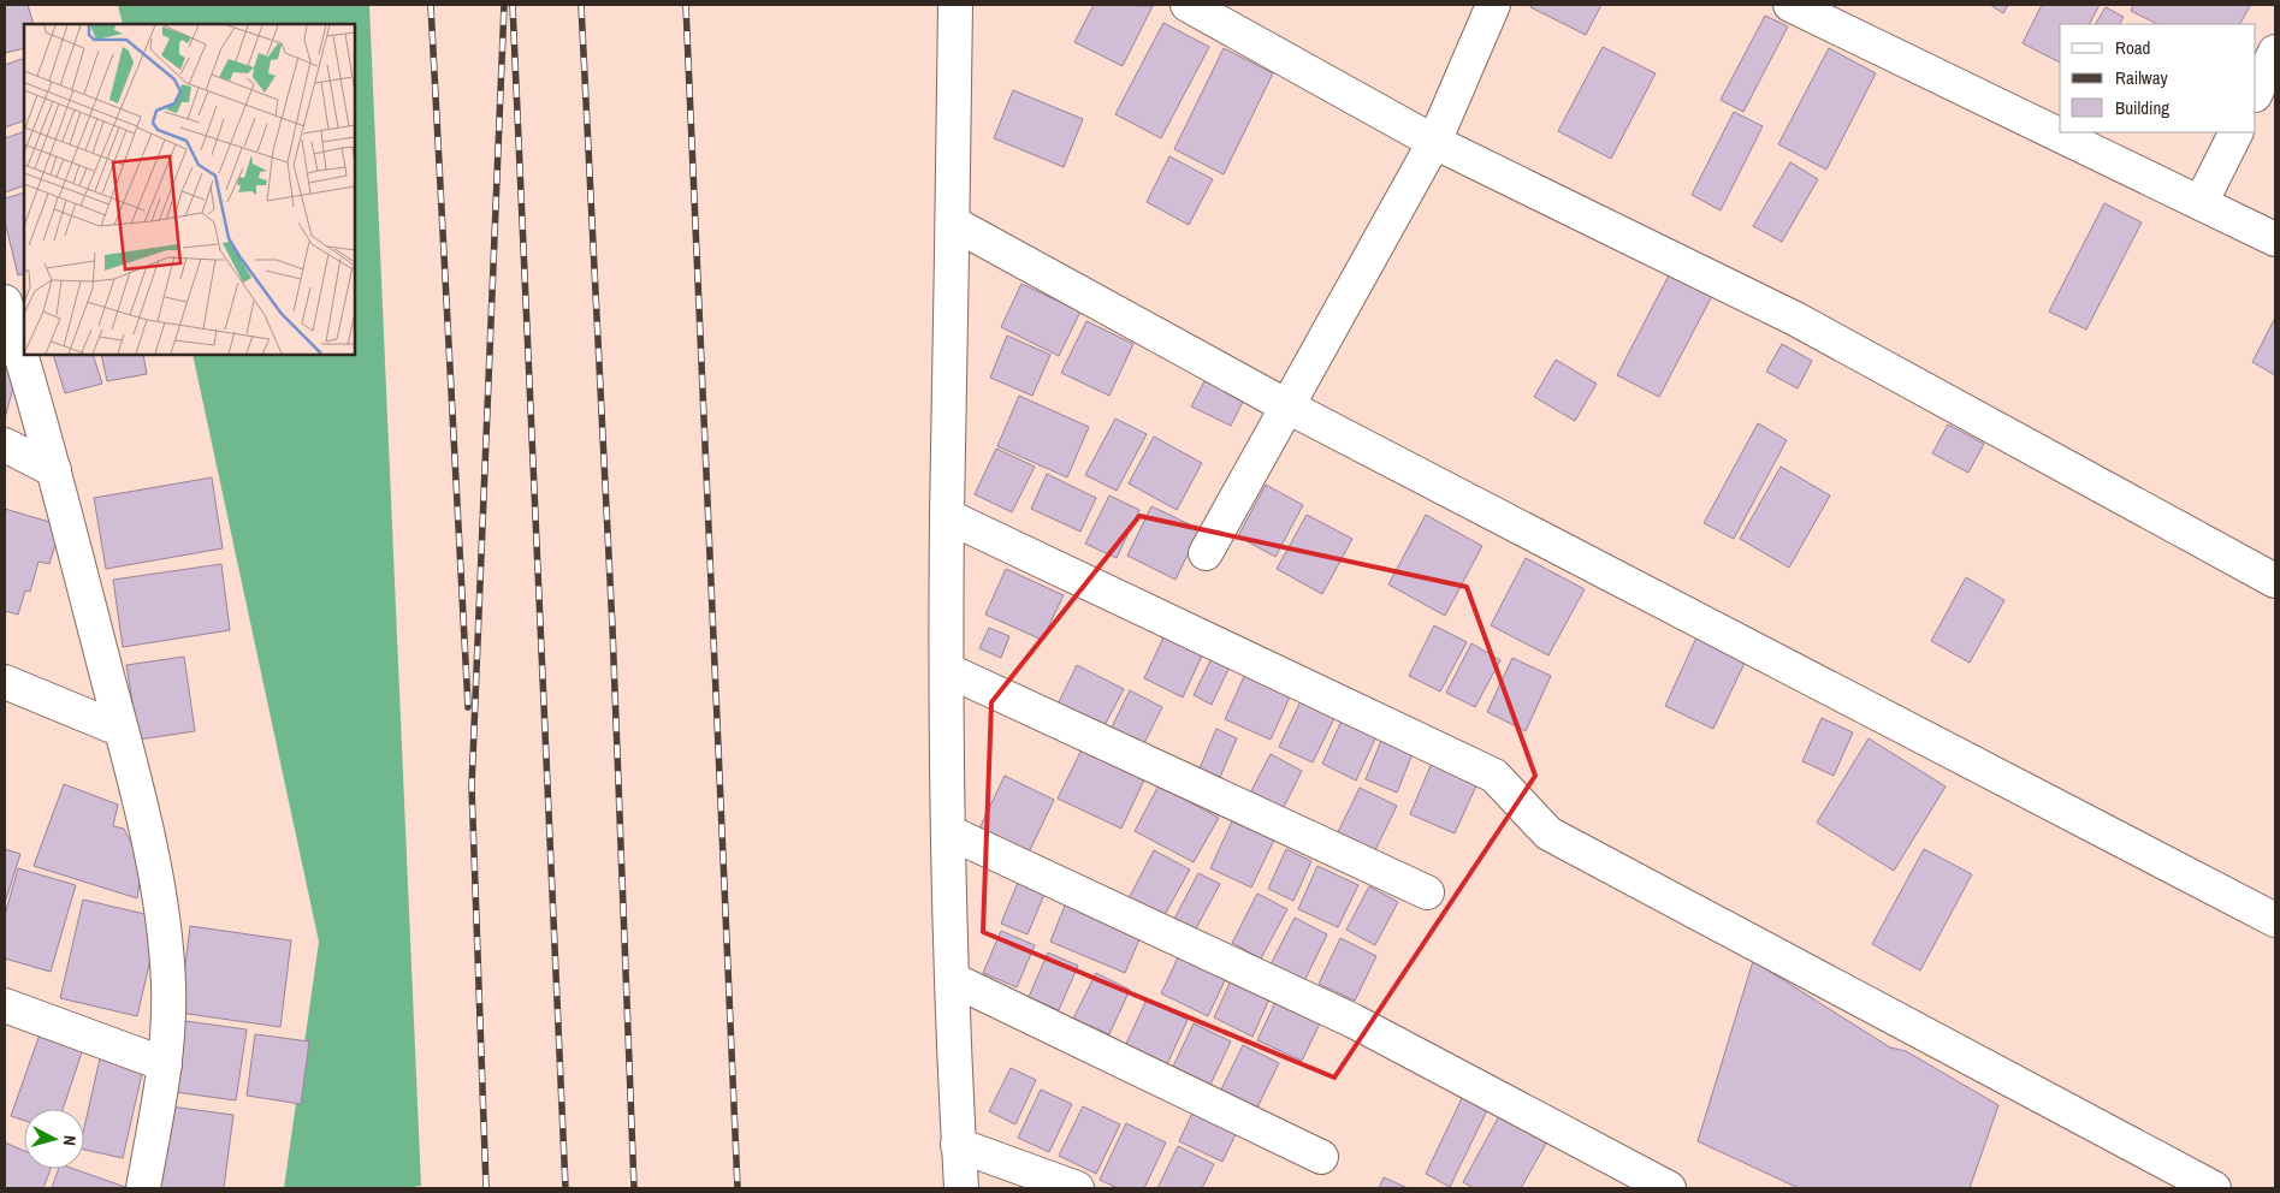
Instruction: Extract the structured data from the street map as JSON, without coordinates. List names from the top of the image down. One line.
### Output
{"legend":["Road","Railway","Building"],"north":"right"}
